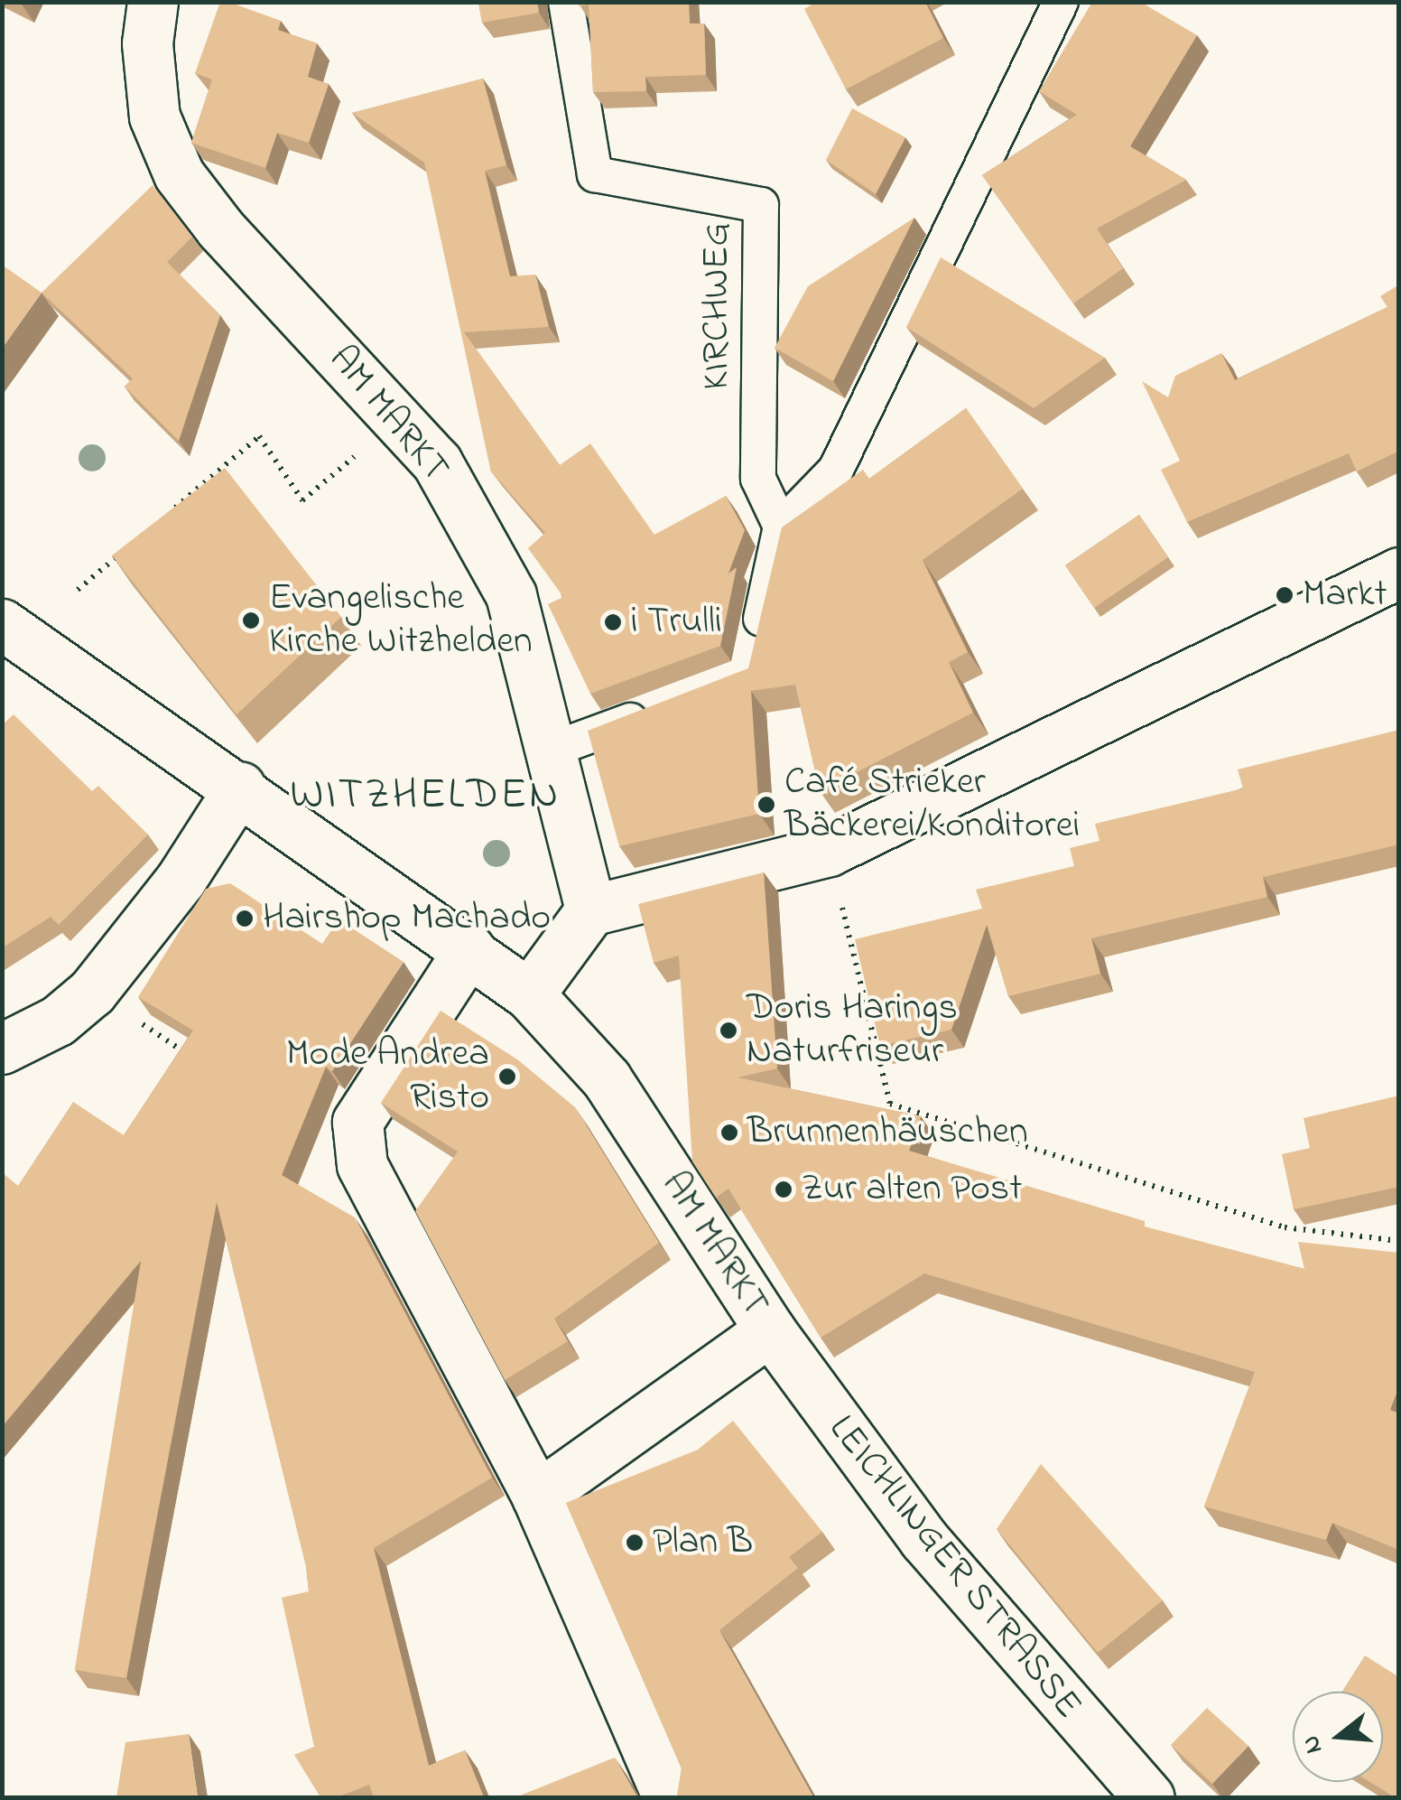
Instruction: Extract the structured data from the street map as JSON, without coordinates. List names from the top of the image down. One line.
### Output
{"streets":{"main road":["AM MARKT","LEICHLINGER STRASSE"],"lane":["KIRCHWEG"]},"crossings":[["AM MARKT","LEICHLINGER STRASSE"]],"districts":["WITZHELDEN"],"places":["Markt","Evangelische Kirche Witzhelden","i Trulli","Café Strieker Bäckerei/Konditorei","Hairshop Machado","Doris Harings Naturfriseur","Mode Andrea Risto","Brunnenhäuschen","Zur alten Post","Plan B"],"north":"left"}
